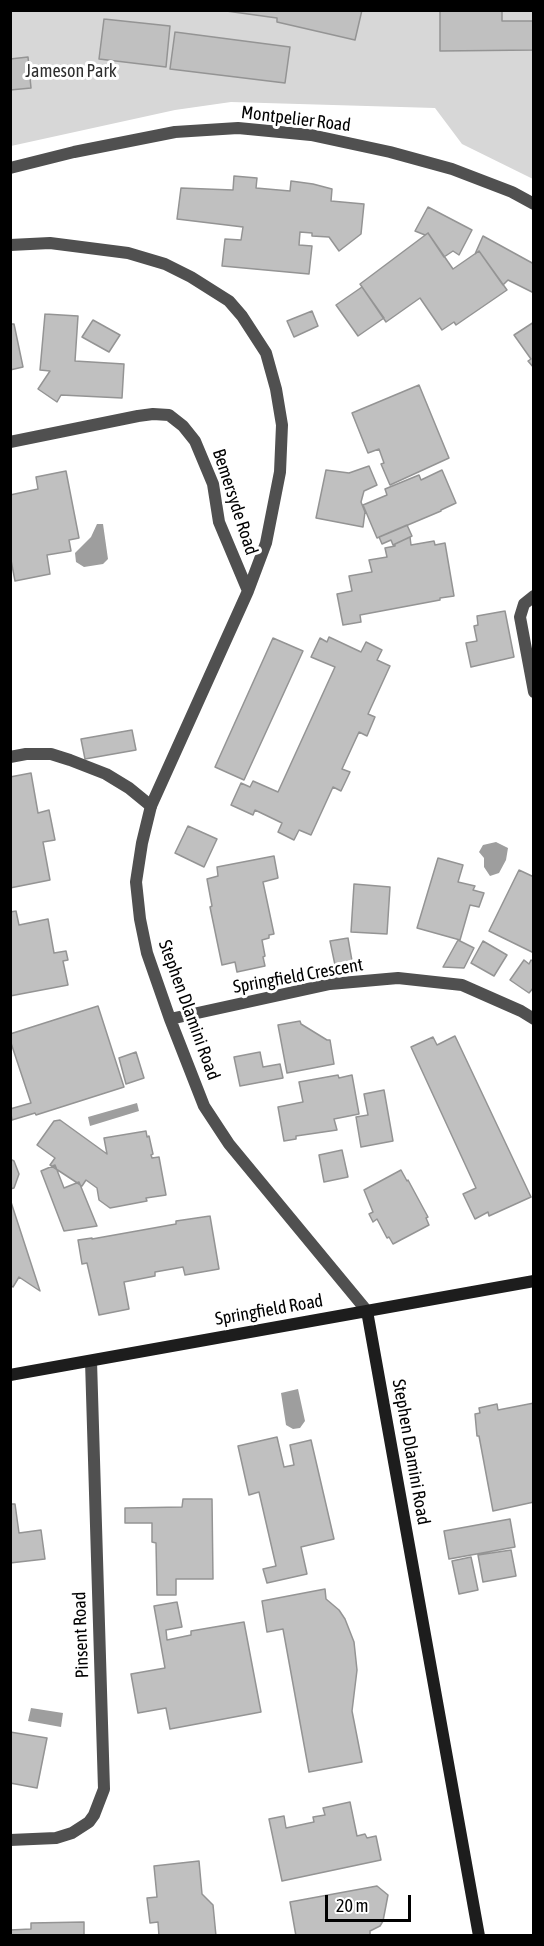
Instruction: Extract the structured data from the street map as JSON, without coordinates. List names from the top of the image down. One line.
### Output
{"streets":{"street":["Montpelier Road","Bemersyde Road","Springfield Crescent","Stephen Dlamini Road","Springfield Road","Pinsent Road"]},"crossings":[["Bemersyde Road","Stephen Dlamini Road"],["Springfield Crescent","Stephen Dlamini Road"],["Stephen Dlamini Road","Springfield Road"],["Springfield Road","Pinsent Road"]],"parks":["Jameson Park"],"scale_bar":"20 m"}
